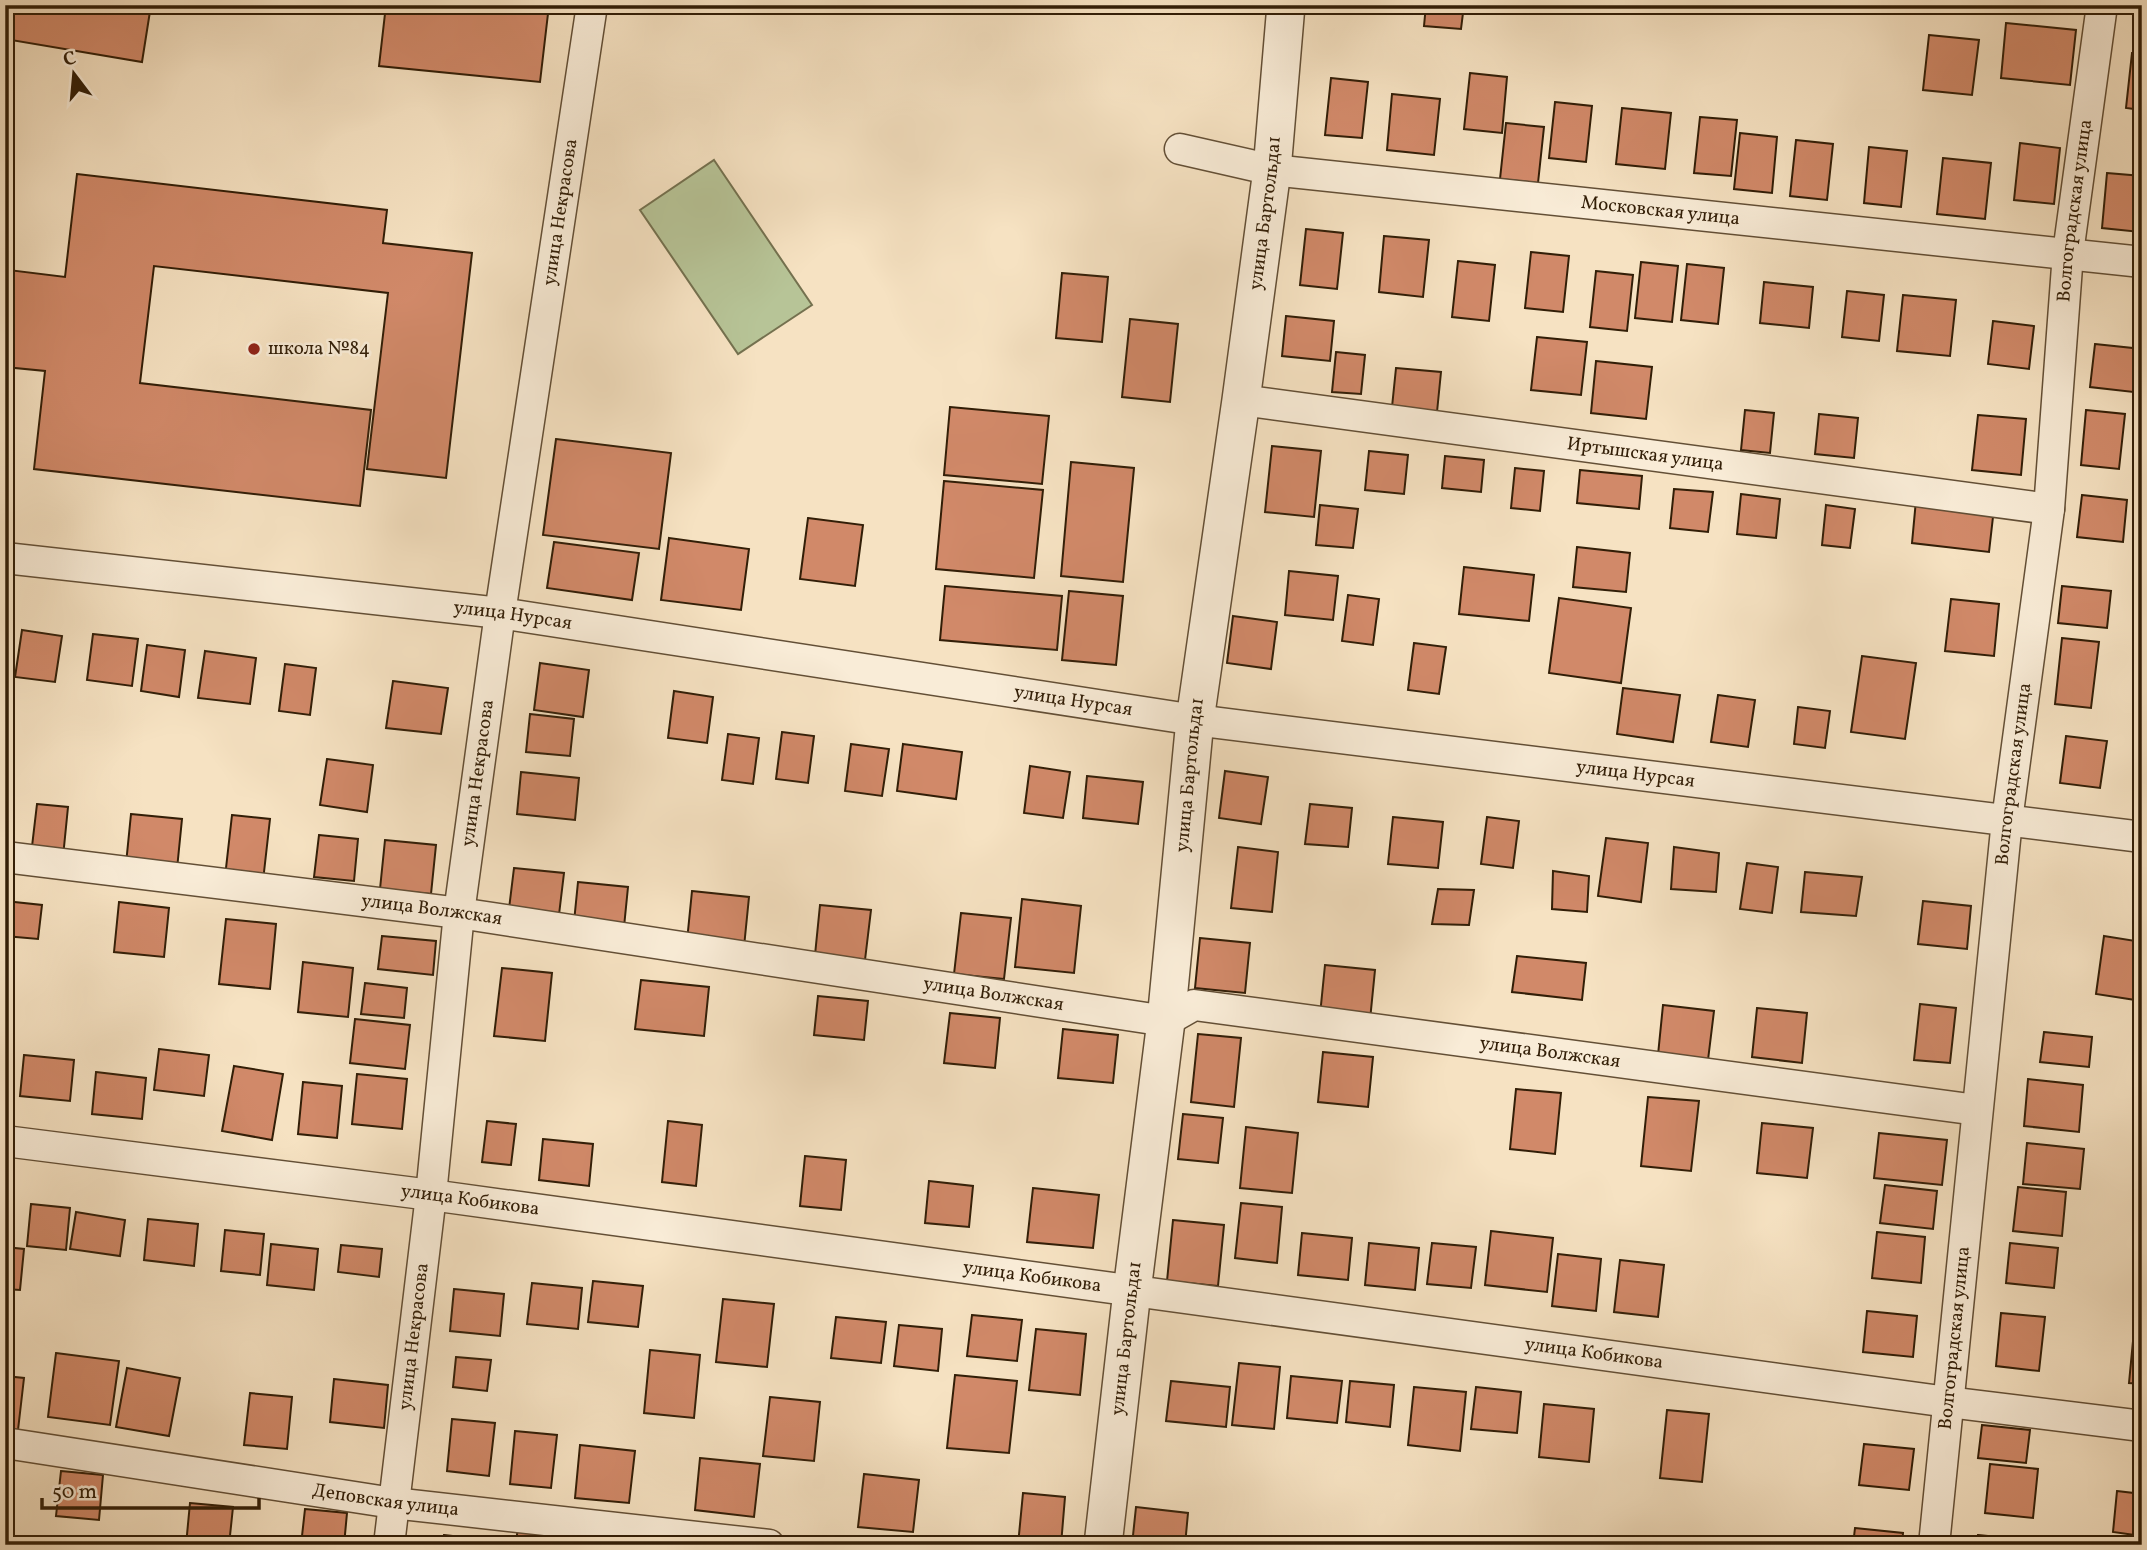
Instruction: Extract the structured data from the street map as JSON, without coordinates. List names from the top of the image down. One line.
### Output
{"streets":{"street":["Московская улица","Волгоградская улица","улица Некрасова","улица Бартольда1","Иртышская улица","улица Нурсая","улица Волжская","улица Кобикова","Деповская улица"]},"crossings":[["Московская улица","Волгоградская улица"],["Московская улица","улица Бартольда1"],["Волгоградская улица","Иртышская улица"],["Волгоградская улица","улица Нурсая"],["Волгоградская улица","улица Волжская"],["Волгоградская улица","улица Кобикова"],["улица Некрасова","улица Нурсая"],["улица Некрасова","улица Волжская"],["улица Некрасова","улица Кобикова"],["улица Некрасова","Деповская улица"],["улица Бартольда1","Иртышская улица"],["улица Бартольда1","улица Нурсая"],["улица Бартольда1","улица Волжская"],["улица Бартольда1","улица Кобикова"]],"places":["школа №84"],"scale_bar":"50 m","north":"top"}
